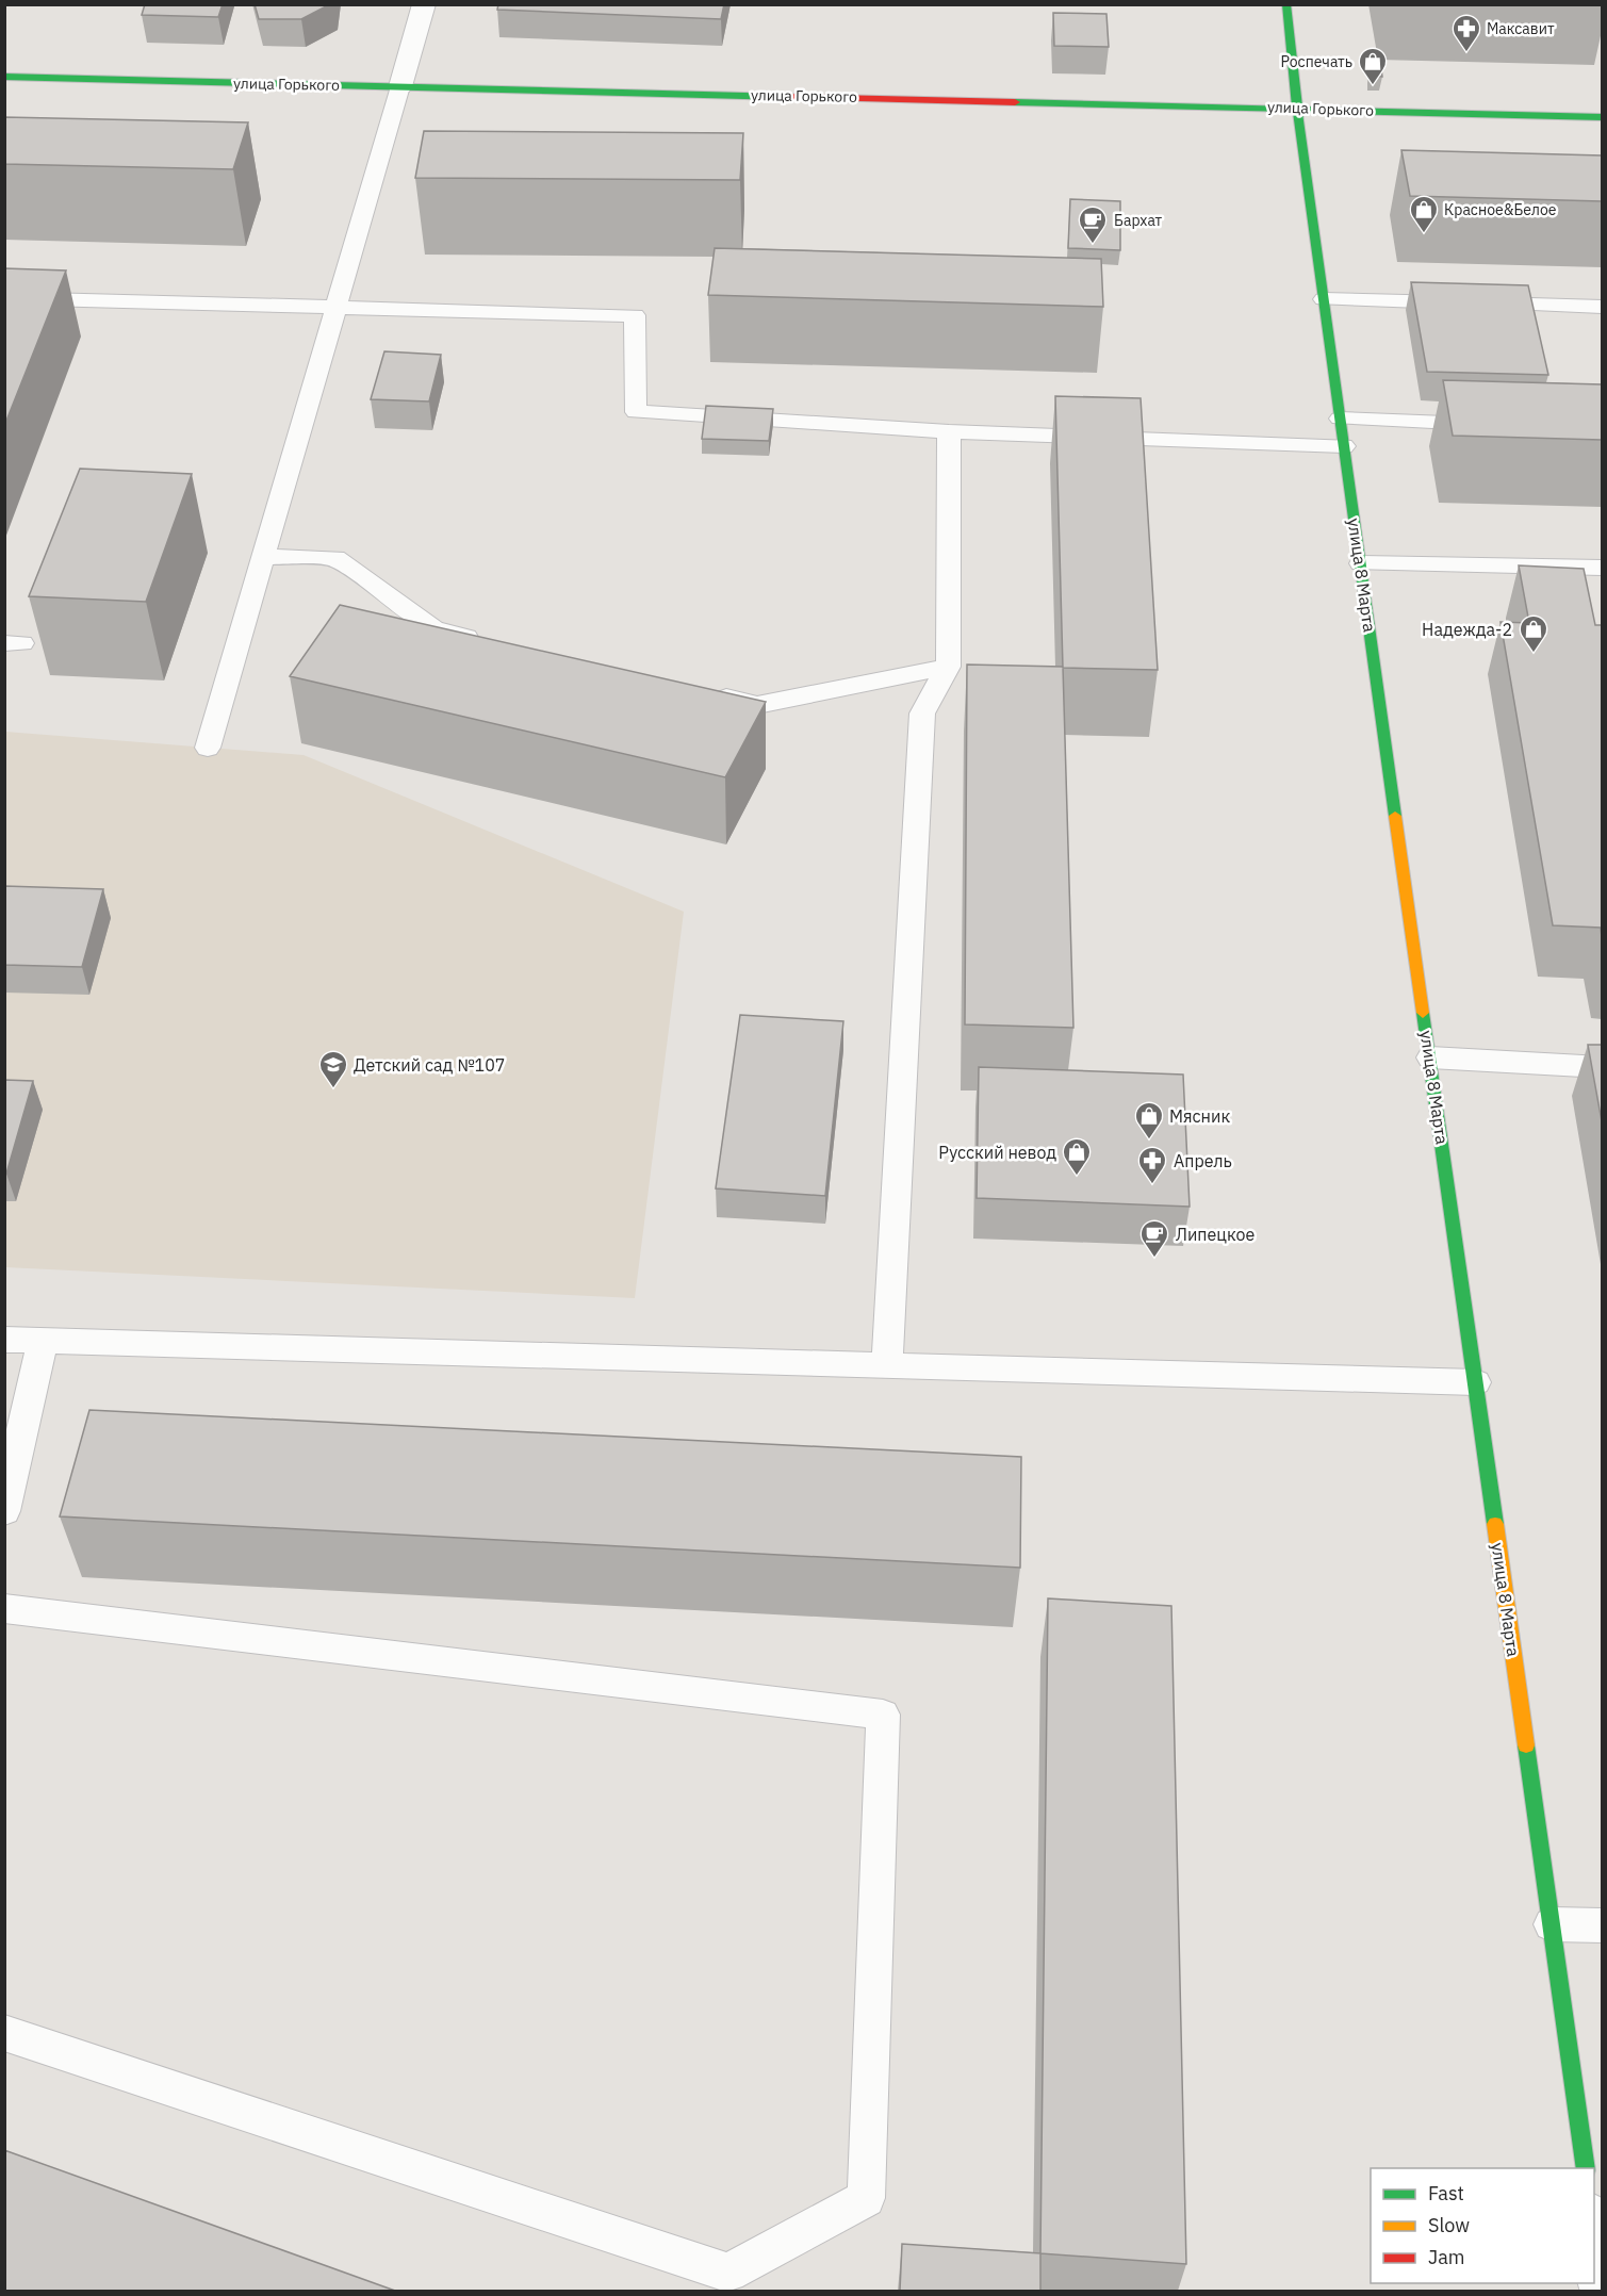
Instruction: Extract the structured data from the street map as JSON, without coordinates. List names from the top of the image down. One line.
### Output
{"streets":{"street":["улица Горького","улица 8 Марта"]},"crossings":[["улица Горького","улица 8 Марта"]],"places":{"pharmacy":["Максавит","Апрель"],"shop":["Роспечать","Красное&Белое","Надежда-2","Мясник","Русский невод"],"cafe":["Бархат","Липецкое"],"school or university":["Детский сад №107"]},"legend":["Fast","Slow","Jam"]}
